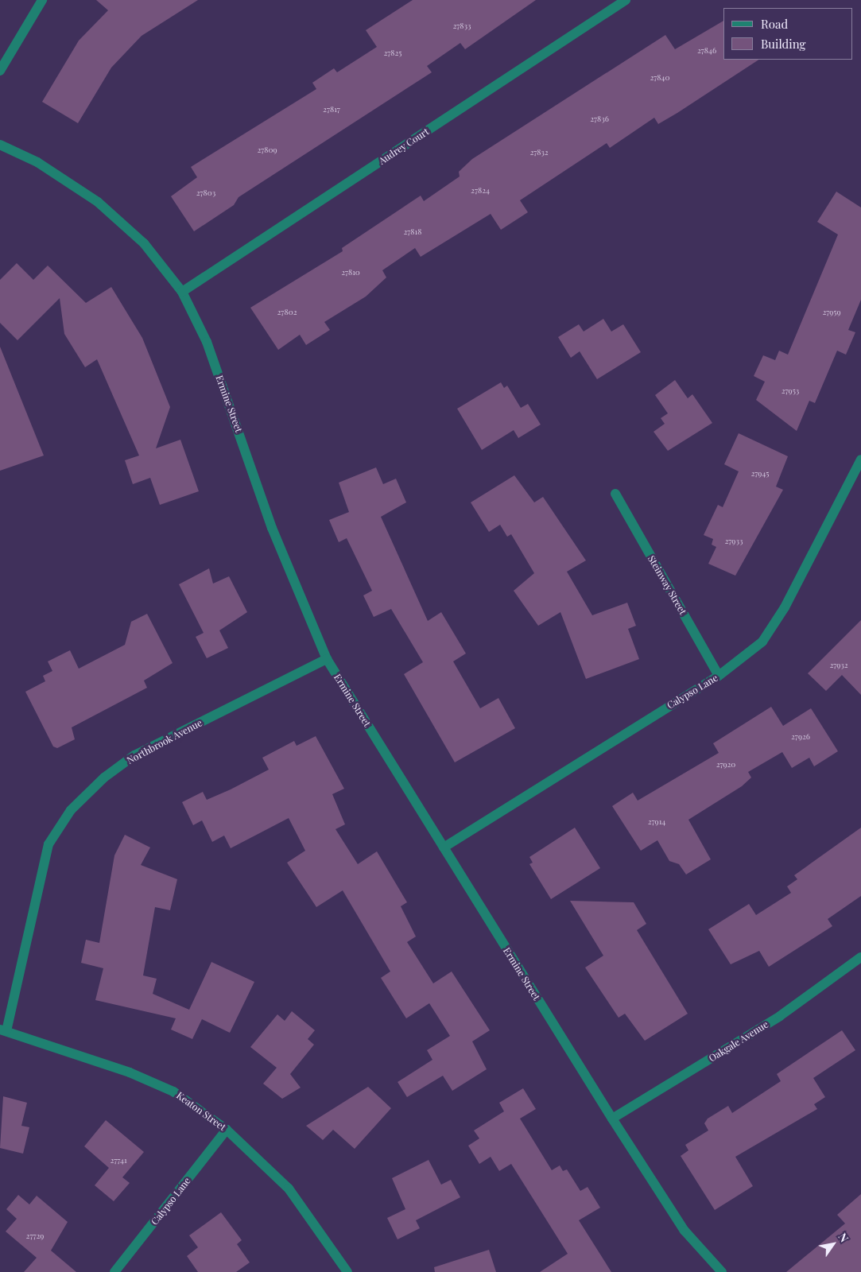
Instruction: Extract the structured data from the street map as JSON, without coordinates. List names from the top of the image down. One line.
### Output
{"streets":{"street":["Audrey Court","Ermine Street","Steinway Street","Calypso Lane","Northbrook Avenue","Oakgale Avenue","Keaton Street"]},"crossings":[["Audrey Court","Ermine Street"],["Ermine Street","Calypso Lane"],["Ermine Street","Northbrook Avenue"],["Ermine Street","Oakgale Avenue"],["Steinway Street","Calypso Lane"],["Calypso Lane","Keaton Street"],["Northbrook Avenue","Keaton Street"]],"house_numbers":["27833","27846","27825","27840","27817","27836","27809","27832","27824","27803","27818","27810","27802","27959","27953","27945","27933","27932","27926","27920","27914","27741","27729"],"legend":["Road","Building"],"north":"top right"}
